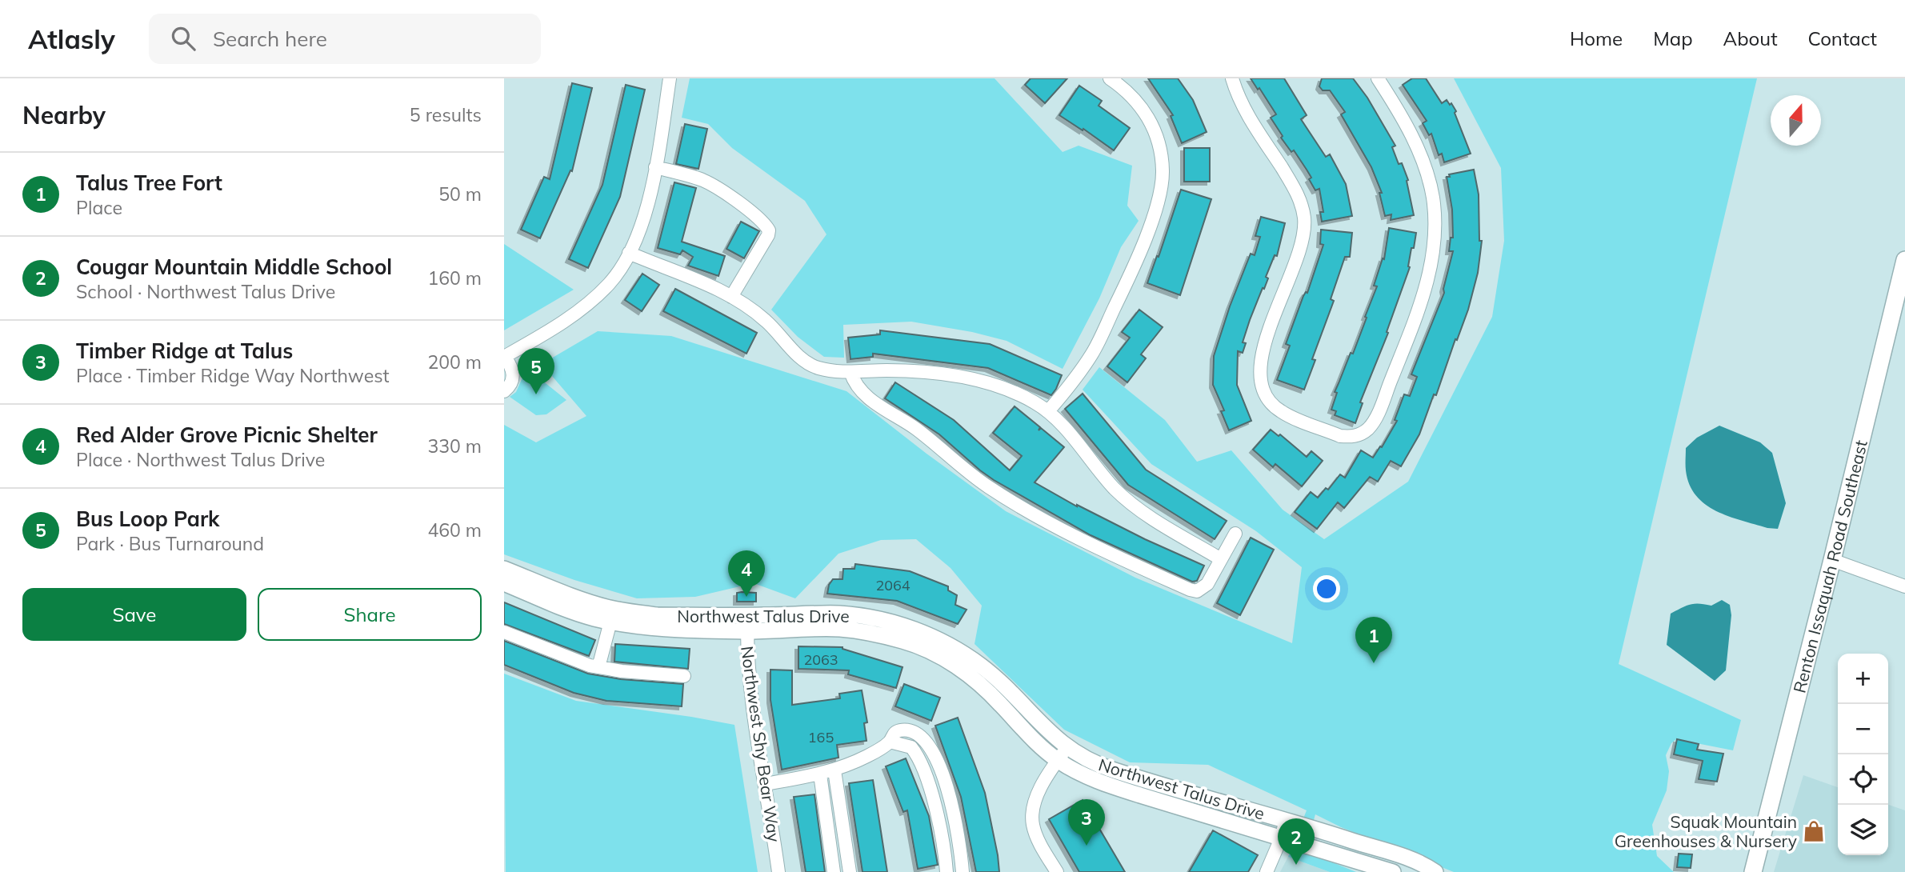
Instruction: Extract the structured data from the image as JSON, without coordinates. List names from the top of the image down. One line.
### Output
{"streets":{"main road":["Renton Issaquah Road Southeast"],"street":["Northwest Talus Drive","Northwest Shy Bear Way"]},"crossings":[["Northwest Talus Drive","Northwest Shy Bear Way"]],"places":{"shop":["Squak Mountain Greenhouses & Nursery"]},"house_numbers":["2064","2063","165"],"north":"top","page":{"header":"Atlasly","search":"Search here","nav":["Home","Map","About","Contact"],"heading":["Nearby","5 results"],"list":[{"mark":"1","name":"Talus Tree Fort","note":"Place","value":"50 m"},{"mark":"2","name":"Cougar Mountain Middle School","note":"School · Northwest Talus Drive","value":"160 m"},{"mark":"3","name":"Timber Ridge at Talus","note":"Place · Timber Ridge Way Northwest","value":"200 m"},{"mark":"4","name":"Red Alder Grove Picnic Shelter","note":"Place · Northwest Talus Drive","value":"330 m"},{"mark":"5","name":"Bus Loop Park","note":"Park · Bus Turnaround","value":"460 m"}],"pins":["5","4","1","3","2"],"buttons":["Save","Share"],"map_buttons":["+","−"]}}
